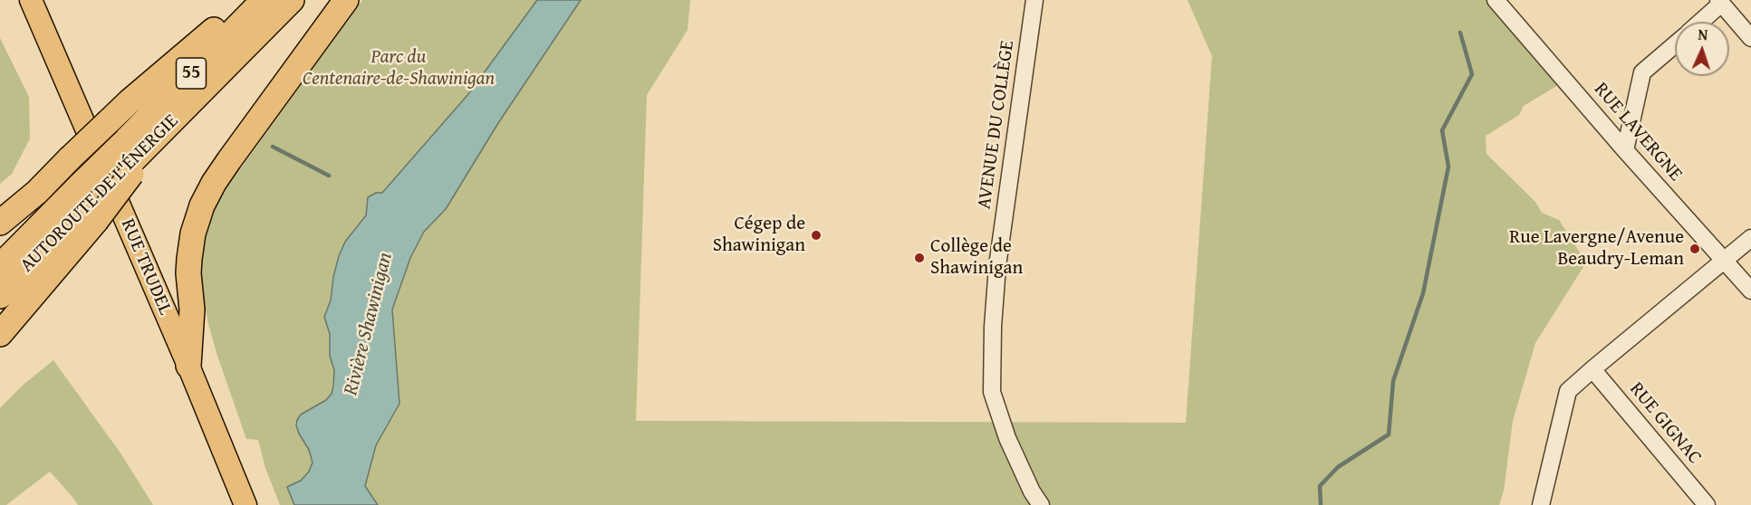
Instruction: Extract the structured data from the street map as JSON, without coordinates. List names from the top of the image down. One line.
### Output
{"streets":{"highway":["55","AUTOROUTE DE L'ÉNERGIE"],"main road":["RUE TRUDEL"],"street":["AVENUE DU COLLÈGE","RUE LAVERGNE","RUE GIGNAC"]},"water":["Rivière Shawinigan"],"parks":["Parc du Centenaire-de-Shawinigan"],"places":["Cégep de Shawinigan","Rue Lavergne/Avenue Beaudry-Leman","Collège de Shawinigan"],"north":"top"}
